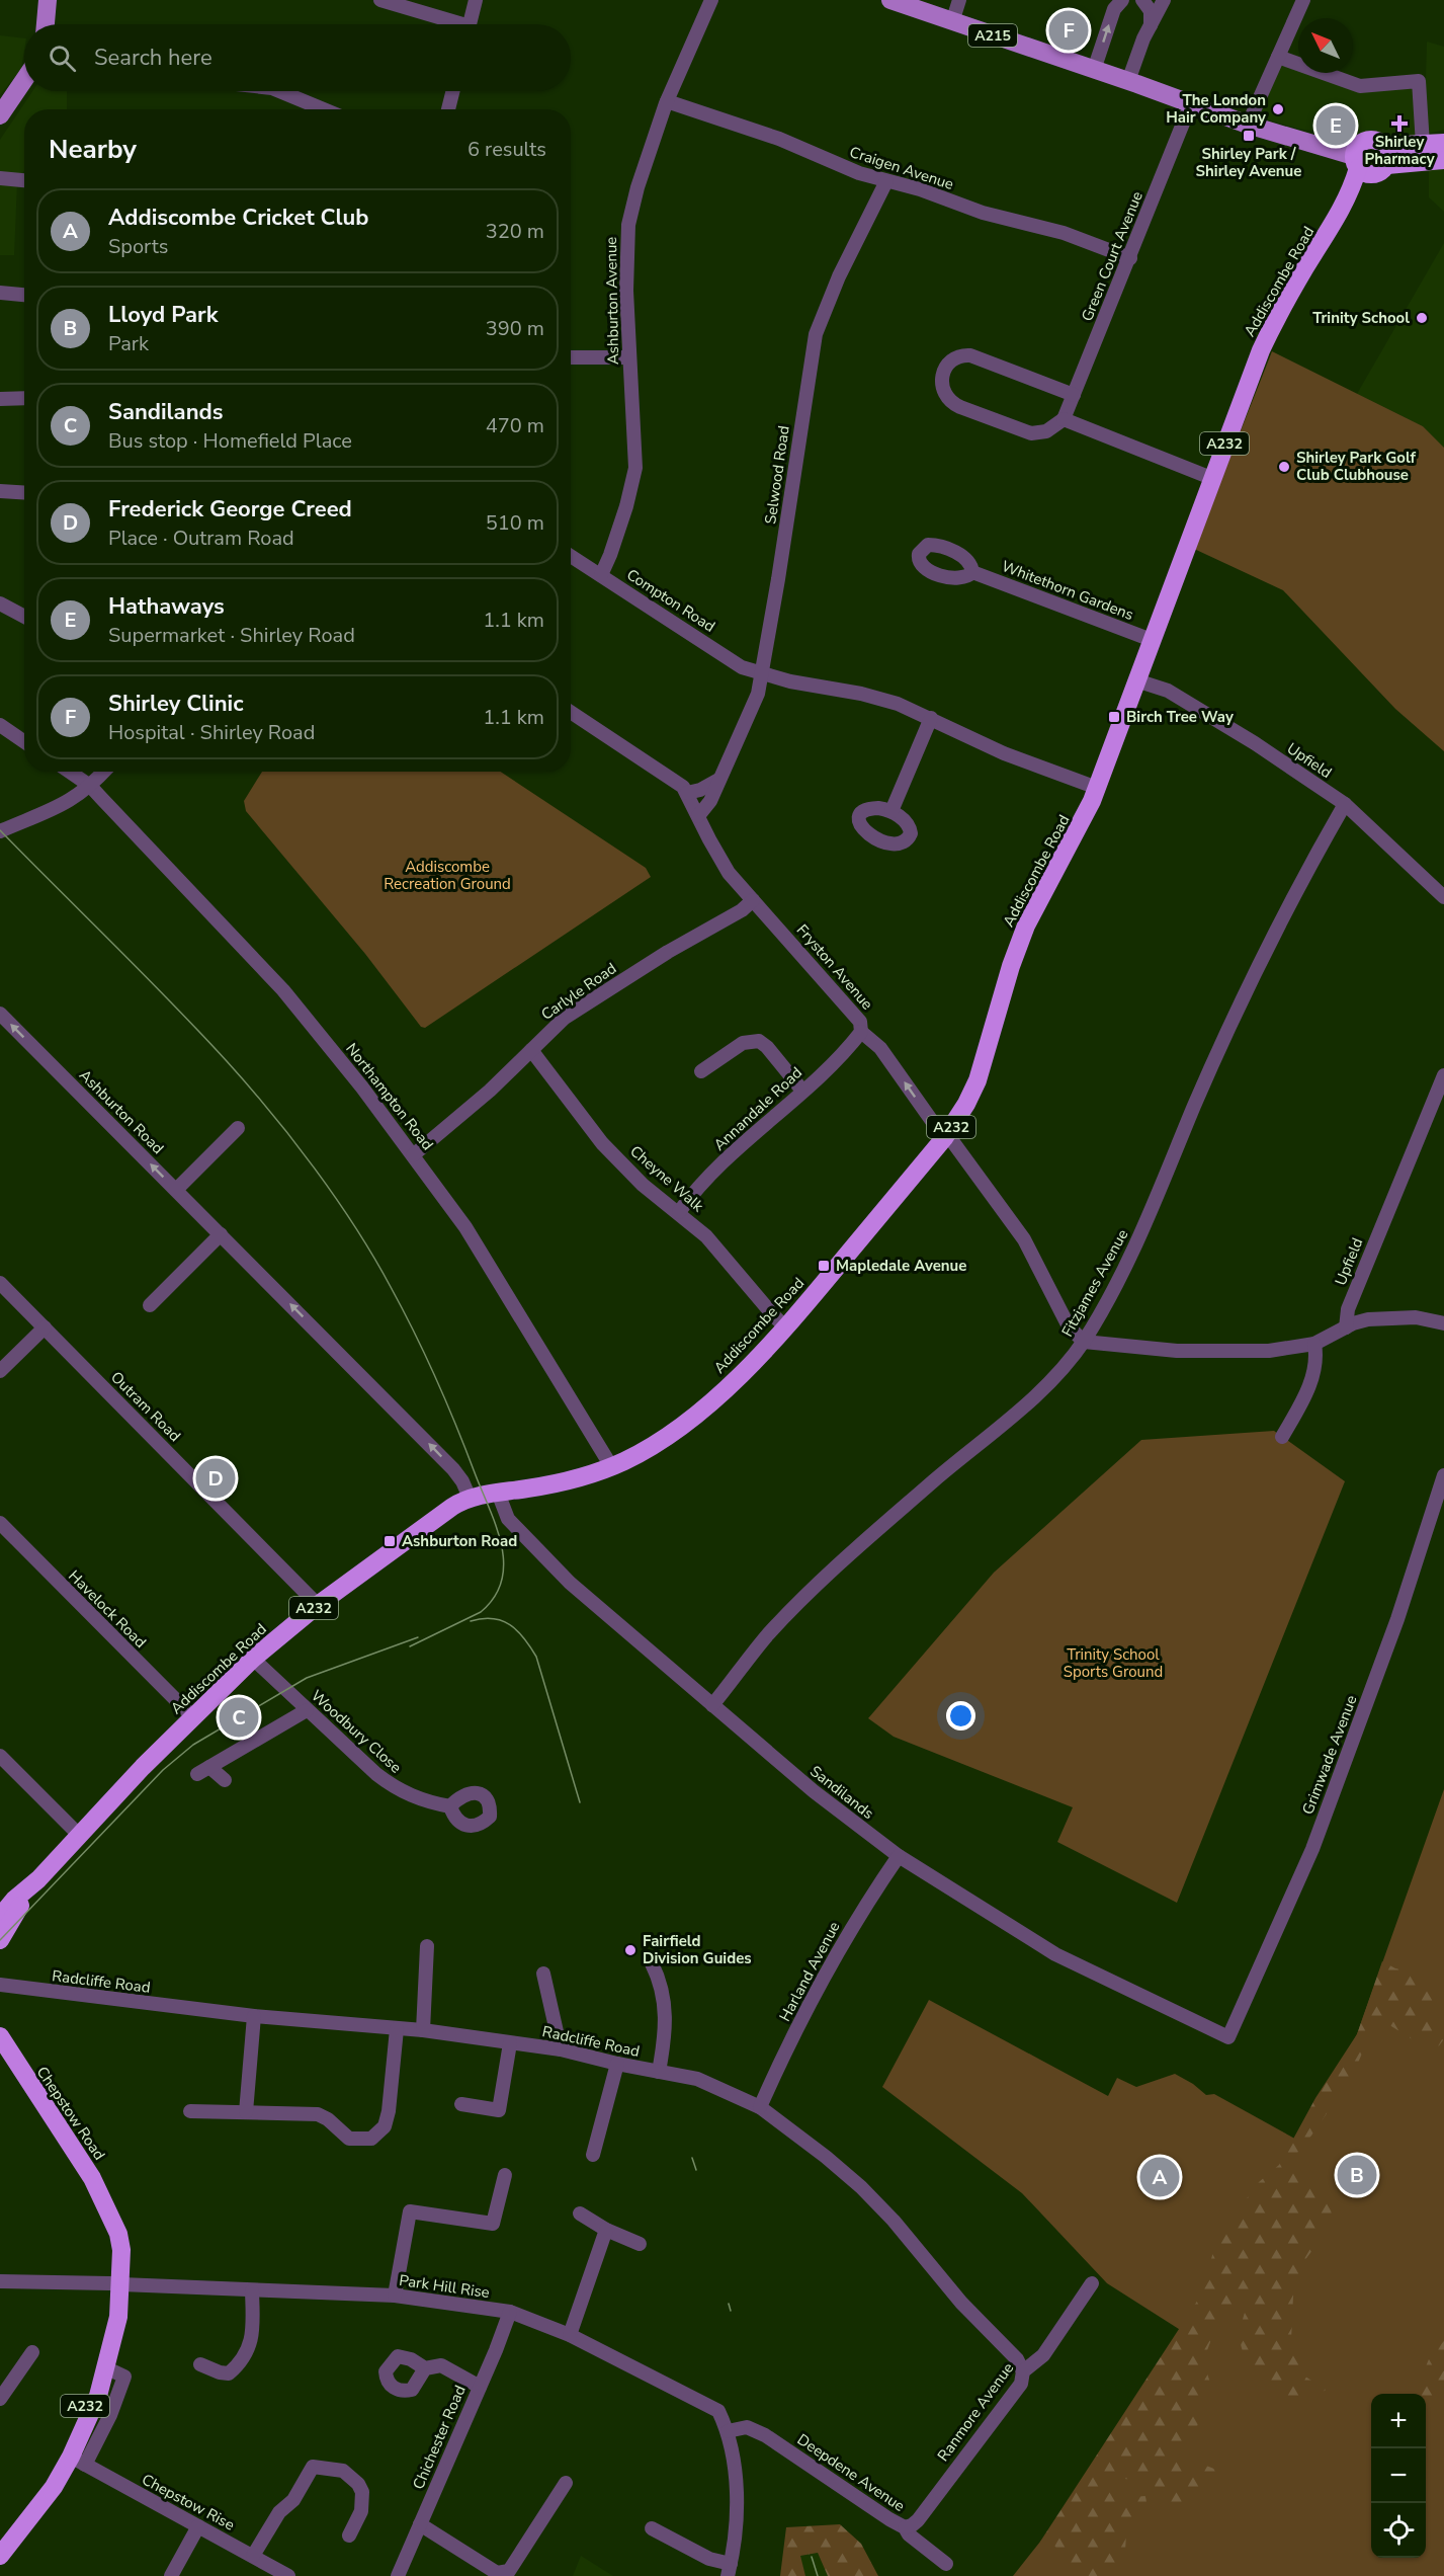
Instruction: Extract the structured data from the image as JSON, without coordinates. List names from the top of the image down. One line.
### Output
{"streets":{"highway":["Addiscombe Road","A232","Chepstow Road"],"main road":["A215"],"street":["Craigen Avenue","Green Court Avenue","Ashburton Avenue","Selwood Road","Whitethorn Gardens","Compton Road","Upfield","Fryston Avenue","Carlyle Road","Northampton Road","Annandale Road","Ashburton Road","Cheyne Walk","Fitzjames Avenue","Outram Road","Havelock Road","Woodbury Close","Grimwade Avenue","Sandilands","Harland Avenue","Radcliffe Road","Park Hill Rise","Ranmore Avenue","Chichester Road","Deepdene Avenue","Chepstow Rise"]},"crossings":[["A215","Green Court Avenue"],["A215","Addiscombe Road"],["Craigen Avenue","Green Court Avenue"],["Craigen Avenue","Ashburton Avenue"],["Craigen Avenue","Selwood Road"],["Addiscombe Road","Whitethorn Gardens"],["Addiscombe Road","Upfield"],["Addiscombe Road","Fryston Avenue"],["Addiscombe Road","Northampton Road"],["Addiscombe Road","Ashburton Road"],["Addiscombe Road","Cheyne Walk"],["Addiscombe Road","Outram Road"],["Addiscombe Road","Havelock Road"],["Addiscombe Road","Woodbury Close"],["Addiscombe Road","Sandilands"],["Ashburton Avenue","Compton Road"],["Selwood Road","Compton Road"],["Selwood Road","Fryston Avenue"],["Upfield","Fitzjames Avenue"],["Fryston Avenue","Carlyle Road"],["Fryston Avenue","Annandale Road"],["Carlyle Road","Northampton Road"],["Carlyle Road","Cheyne Walk"],["Annandale Road","Cheyne Walk"],["Ashburton Road","Sandilands"],["Fitzjames Avenue","Sandilands"],["Grimwade Avenue","Sandilands"],["Sandilands","Harland Avenue"],["Harland Avenue","Radcliffe Road"],["Radcliffe Road","Ranmore Avenue"],["Chepstow Road","Park Hill Rise"],["Chepstow Road","Chepstow Rise"],["Park Hill Rise","Chichester Road"],["Park Hill Rise","Deepdene Avenue"],["Ranmore Avenue","Deepdene Avenue"]],"one_way":["Ashburton Road"],"parks":["Addiscombe Recreation Ground","Trinity School Sports Ground"],"places":{"other":["The London Hair Company","Trinity School","Shirley Park Golf Club Clubhouse","Fairfield Division Guides"],"health":["Shirley Pharmacy"],"transit":["Shirley Park / Shirley Avenue","Birch Tree Way","Mapledale Avenue","Ashburton Road"]},"north":"top left","page":{"pins":["F","E","D","C","B","A"],"search":"Search here","heading":["Nearby","6 results"],"list":[{"mark":"A","name":"Addiscombe Cricket Club","note":"Sports","value":"320 m"},{"mark":"B","name":"Lloyd Park","note":"Park","value":"390 m"},{"mark":"C","name":"Sandilands","note":"Bus stop · Homefield Place","value":"470 m"},{"mark":"D","name":"Frederick George Creed","note":"Place · Outram Road","value":"510 m"},{"mark":"E","name":"Hathaways","note":"Supermarket · Shirley Road","value":"1.1 km"},{"mark":"F","name":"Shirley Clinic","note":"Hospital · Shirley Road","value":"1.1 km"}],"map_buttons":["+","−"]}}
